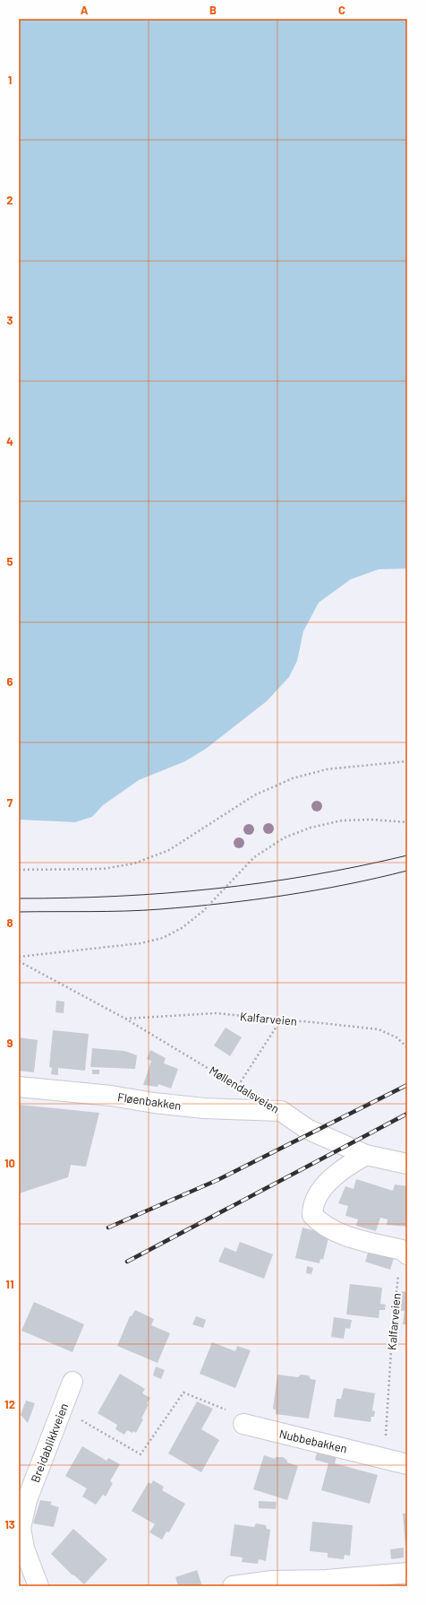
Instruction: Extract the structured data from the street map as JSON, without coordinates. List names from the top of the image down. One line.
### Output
{"streets":{"street":["Møllendalsveien","Fløenbakken","Nubbebakken","Breidablikkveien"],"path":["Kalfarveien"]},"crossings":[["Kalfarveien","Møllendalsveien"],["Kalfarveien","Nubbebakken"],["Møllendalsveien","Fløenbakken"]],"grid":{"columns":["A","B","C"],"rows":["1","2","3","4","5","6","7","8","9","10","11","12","13"]}}
